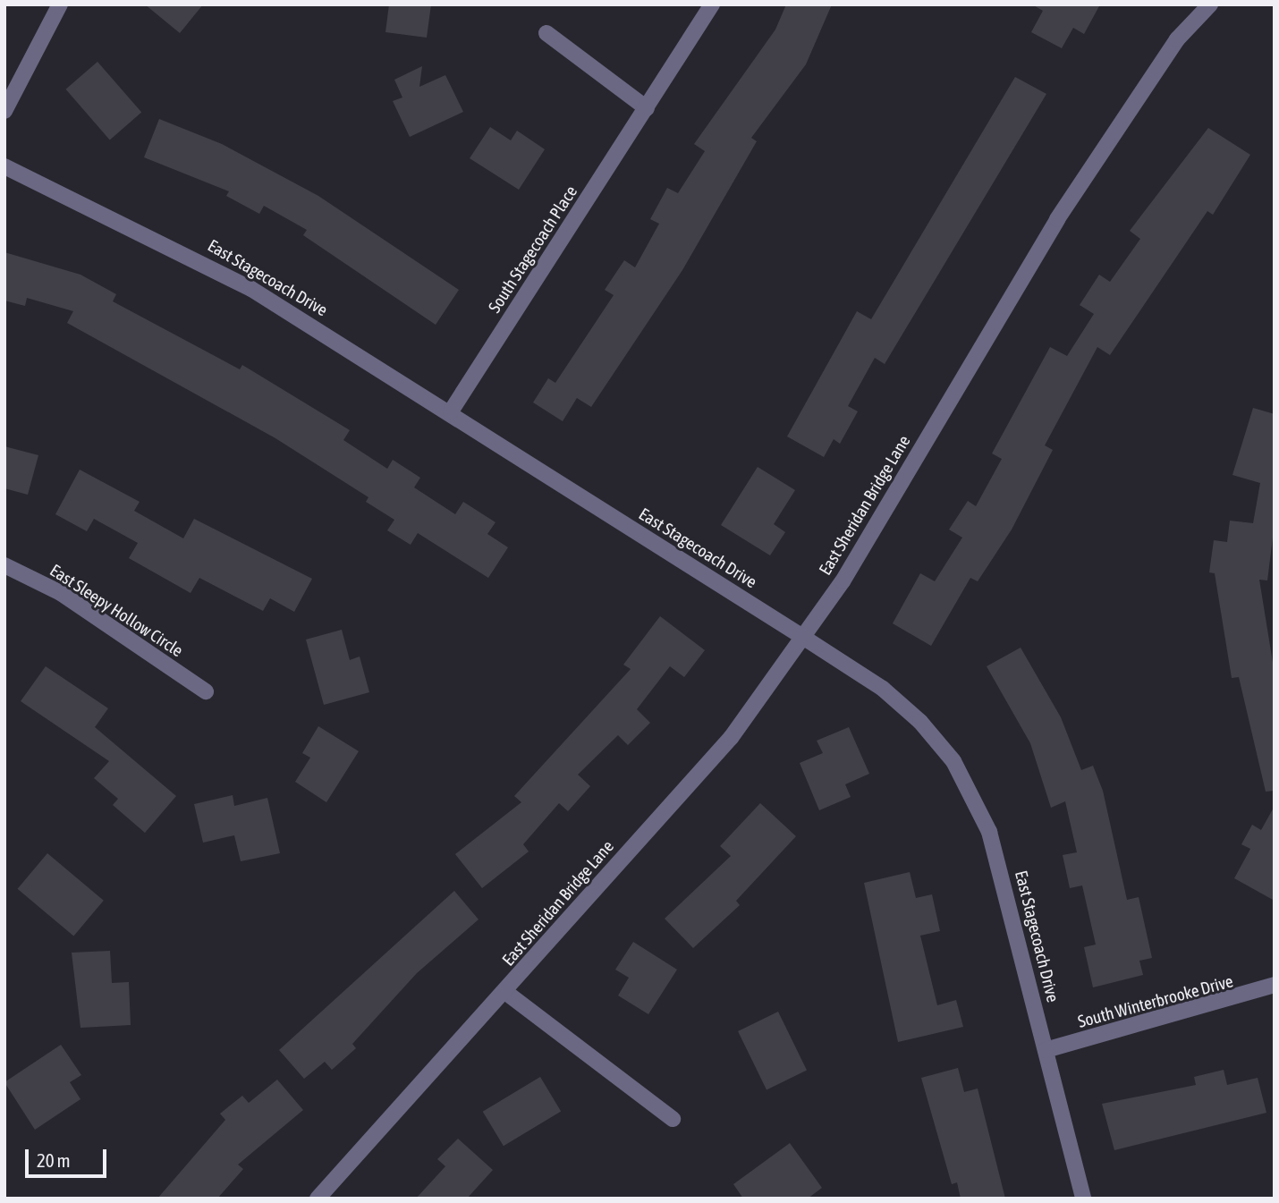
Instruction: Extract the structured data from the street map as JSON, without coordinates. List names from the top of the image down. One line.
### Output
{"streets":{"street":["South Stagecoach Place","East Stagecoach Drive","East Sheridan Bridge Lane","East Sleepy Hollow Circle","South Winterbrooke Drive"]},"crossings":[["South Stagecoach Place","East Stagecoach Drive"],["East Stagecoach Drive","East Sheridan Bridge Lane"],["East Stagecoach Drive","South Winterbrooke Drive"]],"scale_bar":"20 m"}
